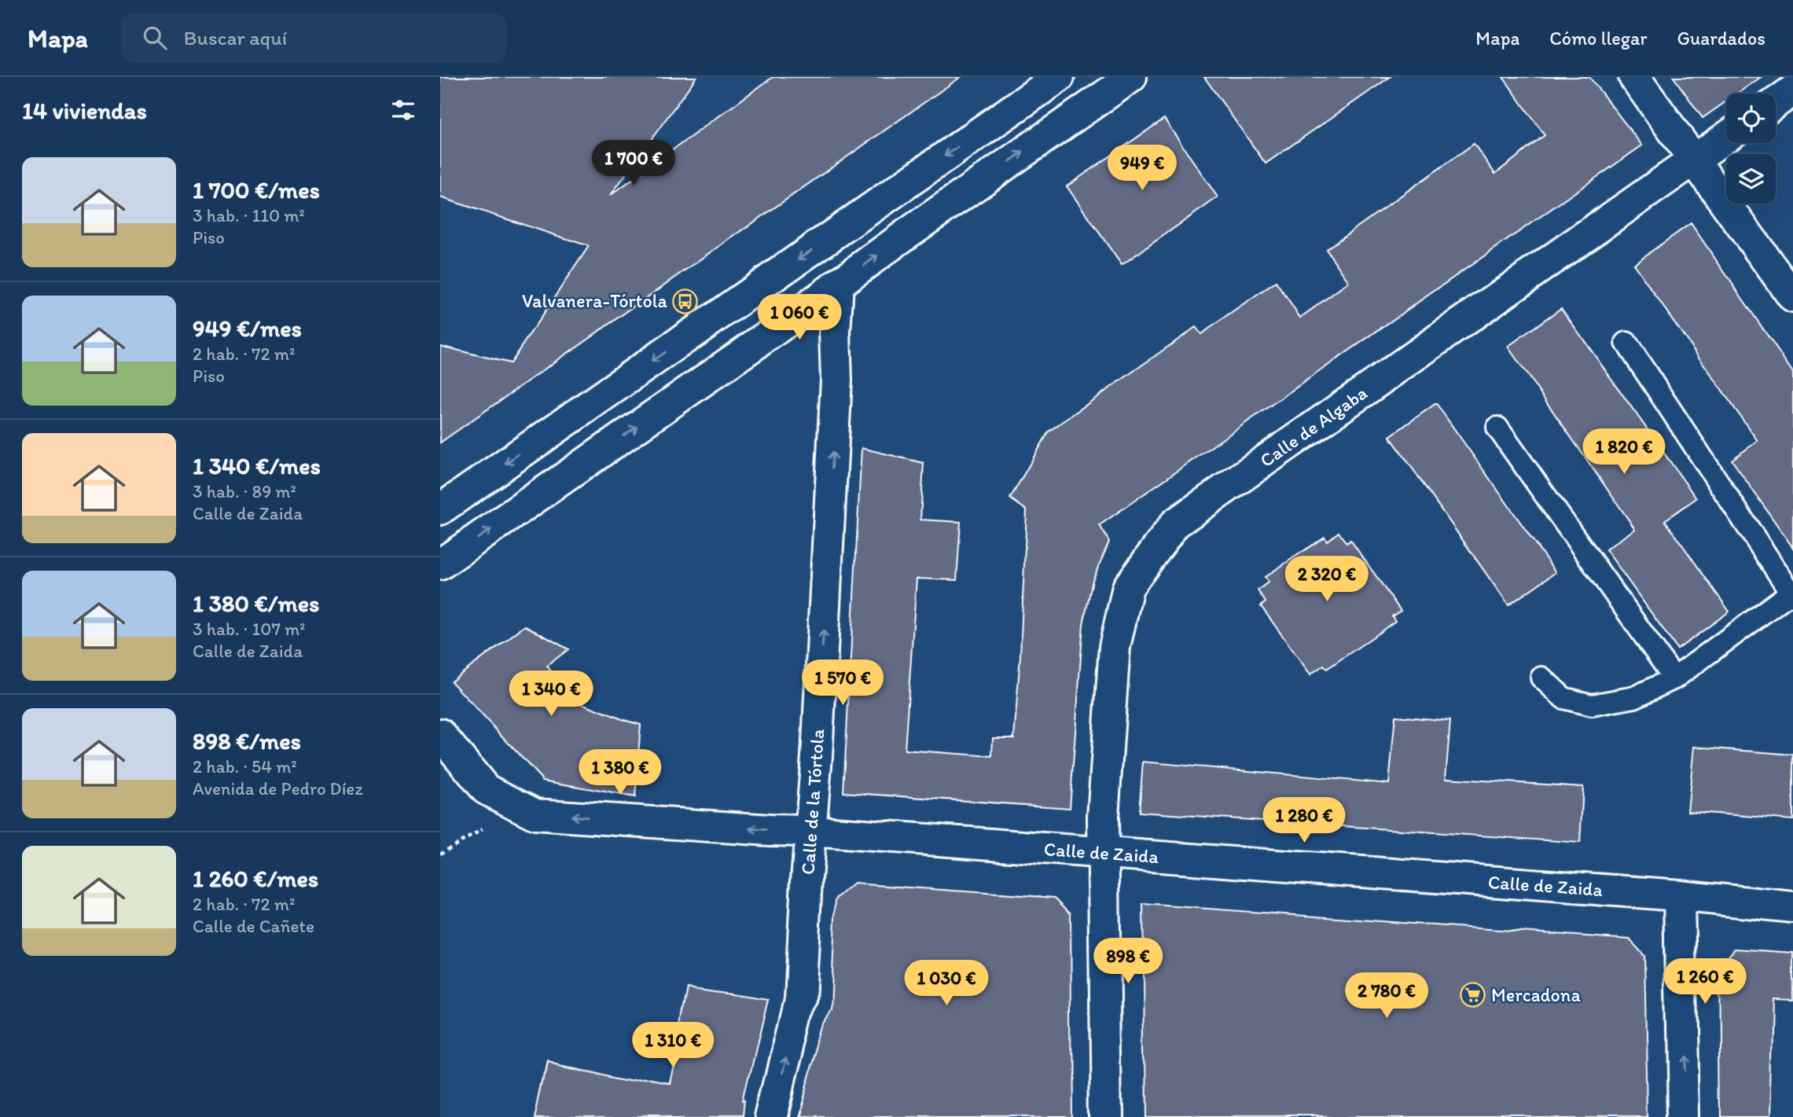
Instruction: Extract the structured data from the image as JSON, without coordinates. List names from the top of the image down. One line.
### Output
{"streets":{"street":["Calle de Algaba","Calle de la Tórtola","Calle de Zaida"]},"crossings":[["Calle de Algaba","Calle de Zaida"],["Calle de la Tórtola","Calle de Zaida"]],"one_way":["Calle de la Tórtola"],"places":{"bus stop":["Valvanera-Tórtola"],"supermarket":["Mercadona"]},"page":{"header":"Mapa","search":"Buscar aquí","nav":["Mapa","Cómo llegar","Guardados"],"heading":"14 viviendas","price":["1 700 €","949 €","1 060 €","1 820 €","2 320 €","1 570 €","1 340 €","1 380 €","1 280 €","898 €","1 260 €","1 030 €","2 780 €","1 310 €"],"list":[{"name":"1 700 €/mes","note":"3 hab. · 110 m² · Piso"},{"name":"949 €/mes","note":"2 hab. · 72 m² · Piso"},{"name":"1 340 €/mes","note":"3 hab. · 89 m² · Calle de Zaida"},{"name":"1 380 €/mes","note":"3 hab. · 107 m² · Calle de Zaida"},{"name":"898 €/mes","note":"2 hab. · 54 m² · Avenida de Pedro Díez"},{"name":"1 260 €/mes","note":"2 hab. · 72 m² · Calle de Cañete"}]}}
